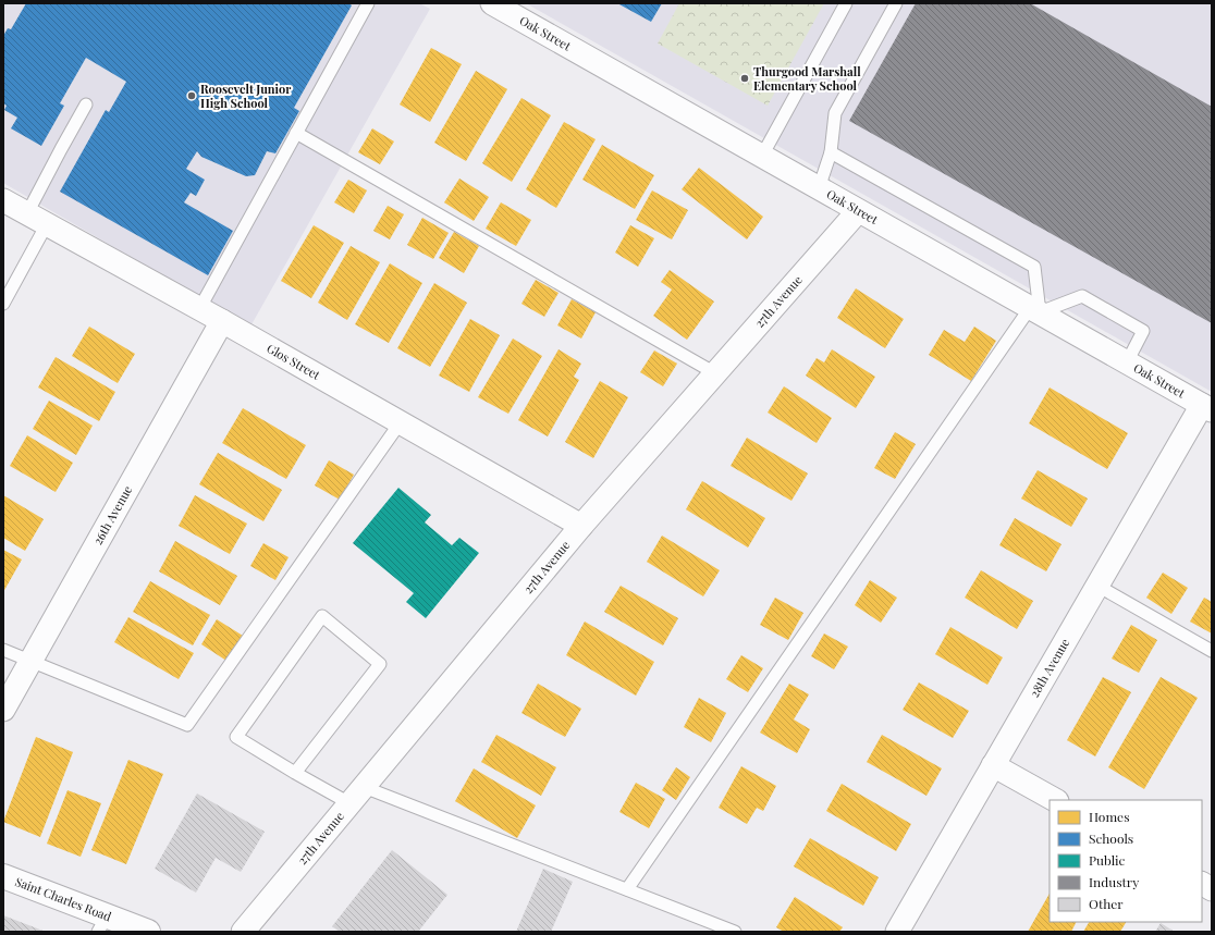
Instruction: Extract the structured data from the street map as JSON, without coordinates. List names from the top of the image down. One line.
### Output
{"streets":{"main road":["Saint Charles Road"],"street":["Oak Street","27th Avenue","Glos Street","26th Avenue","28th Avenue"]},"crossings":[["Oak Street","27th Avenue"],["Oak Street","28th Avenue"],["27th Avenue","Glos Street"],["Glos Street","26th Avenue"]],"places":["Thurgood Marshall Elementary School","Roosevelt Junior High School"],"legend":["Homes","Schools","Public","Industry","Other"]}
